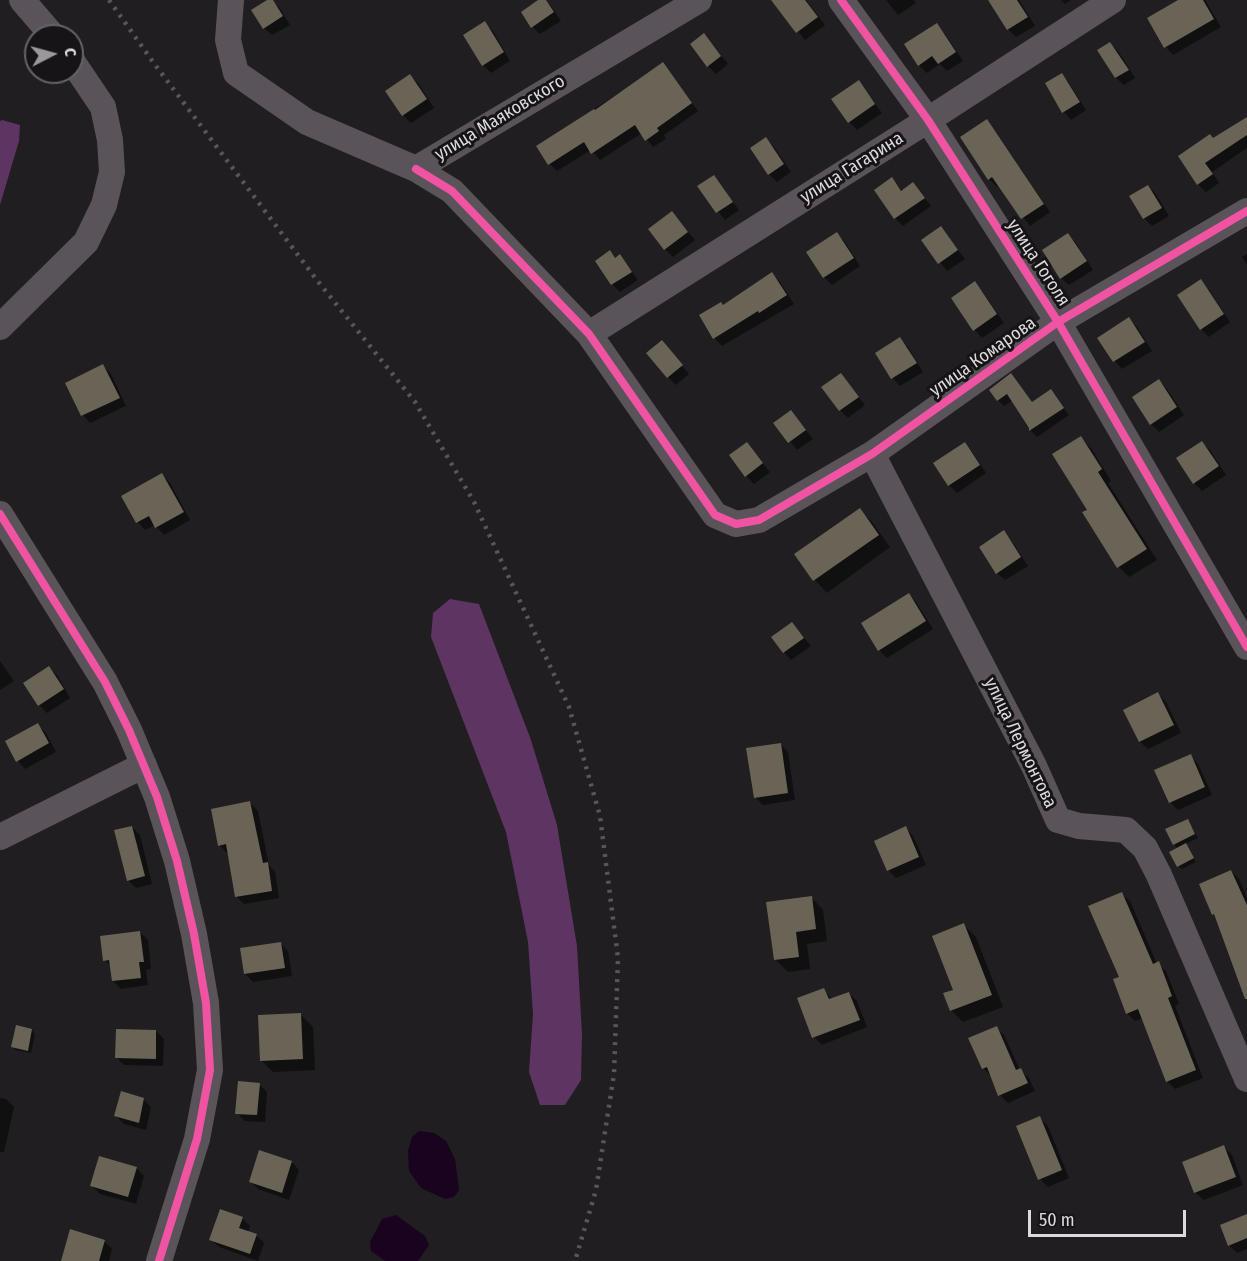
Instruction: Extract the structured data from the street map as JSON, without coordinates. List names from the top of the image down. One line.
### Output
{"streets":{"street":["улица Маяковского","улица Гагарина","улица Гоголя","улица Комарова","улица Лермонтова"]},"crossings":[["улица Гагарина","улица Гоголя"],["улица Гагарина","улица Комарова"],["улица Гоголя","улица Комарова"],["улица Комарова","улица Лермонтова"]],"scale_bar":"50 m","north":"right"}
